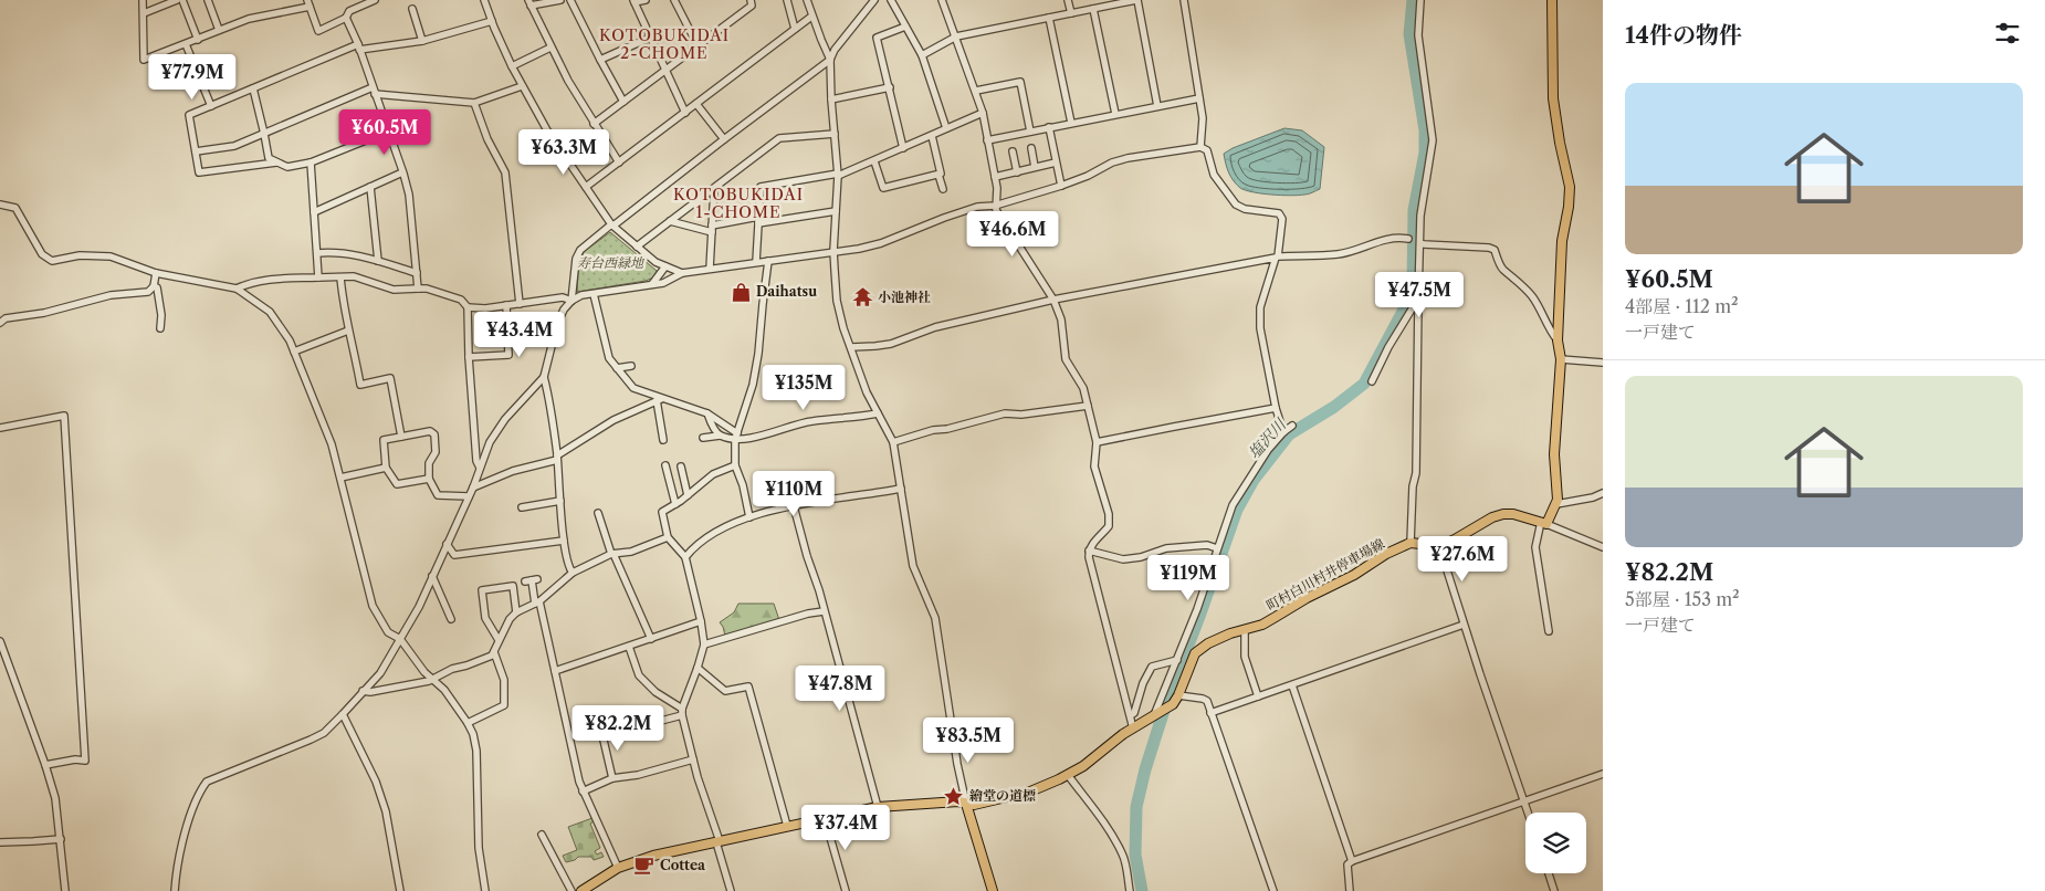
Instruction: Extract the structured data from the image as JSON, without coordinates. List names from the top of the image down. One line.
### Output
{"streets":{"main road":["町村白川村井停車場線"]},"districts":["KOTOBUKIDAI 2-CHOME","KOTOBUKIDAI 1-CHOME"],"water":["塩沢川"],"parks":["寿台西緑地"],"places":{"shop":["Daihatsu"],"temple":["小池神社"],"place":["繪堂の道標"],"cafe":["Cottea"]},"page":{"heading":"14件の物件","price":["¥77.9M","¥60.5M","¥63.3M","¥46.6M","¥47.5M","¥43.4M","¥135M","¥110M","¥27.6M","¥119M","¥47.8M","¥82.2M","¥83.5M","¥37.4M"],"list":[{"name":"¥60.5M","note":"4部屋 · 112 m² · 一戸建て"},{"name":"¥82.2M","note":"5部屋 · 153 m² · 一戸建て"}]}}
